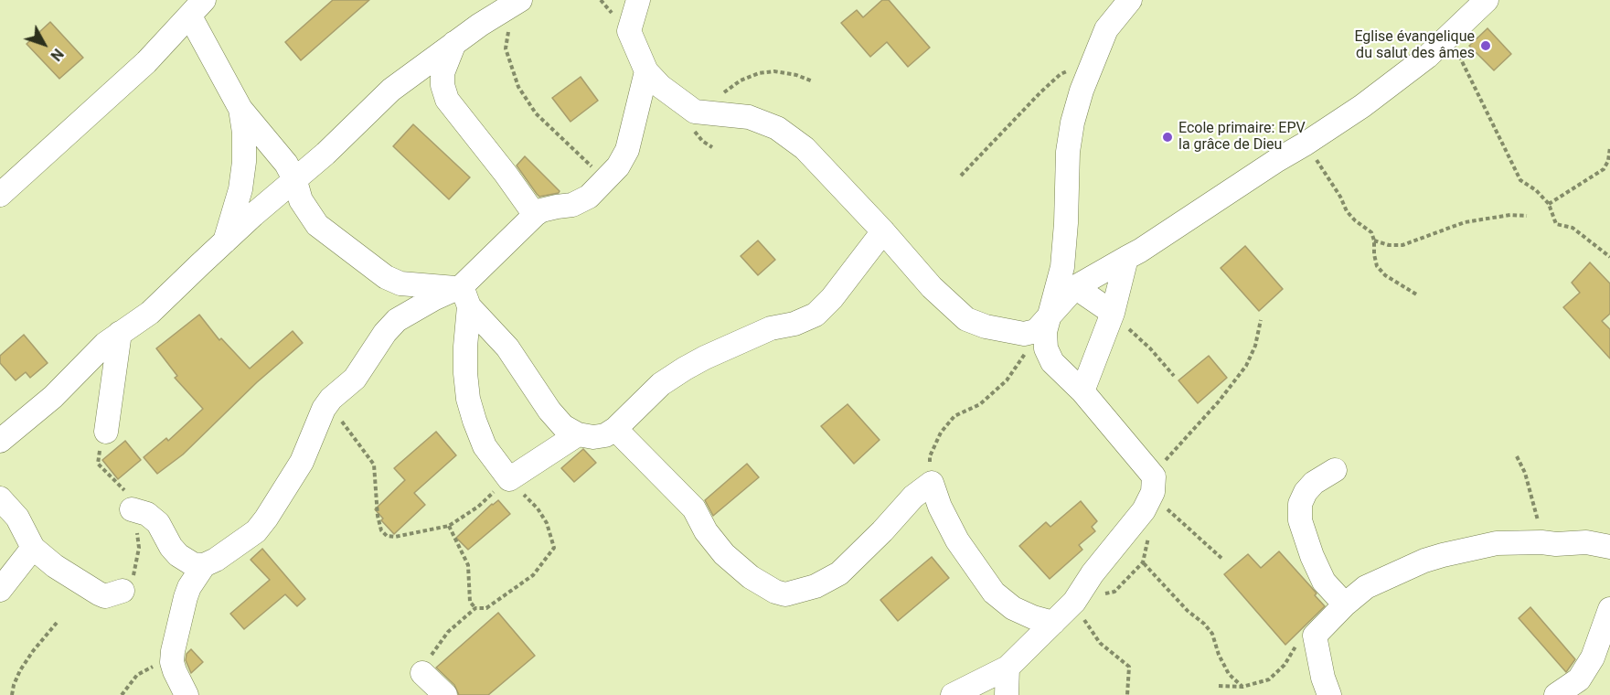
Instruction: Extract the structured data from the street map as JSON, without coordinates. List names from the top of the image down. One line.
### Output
{"places":["Eglise évangelique du salut des âmes","Ecole primaire: EPV la grâce de Dieu"],"north":"bottom right"}
